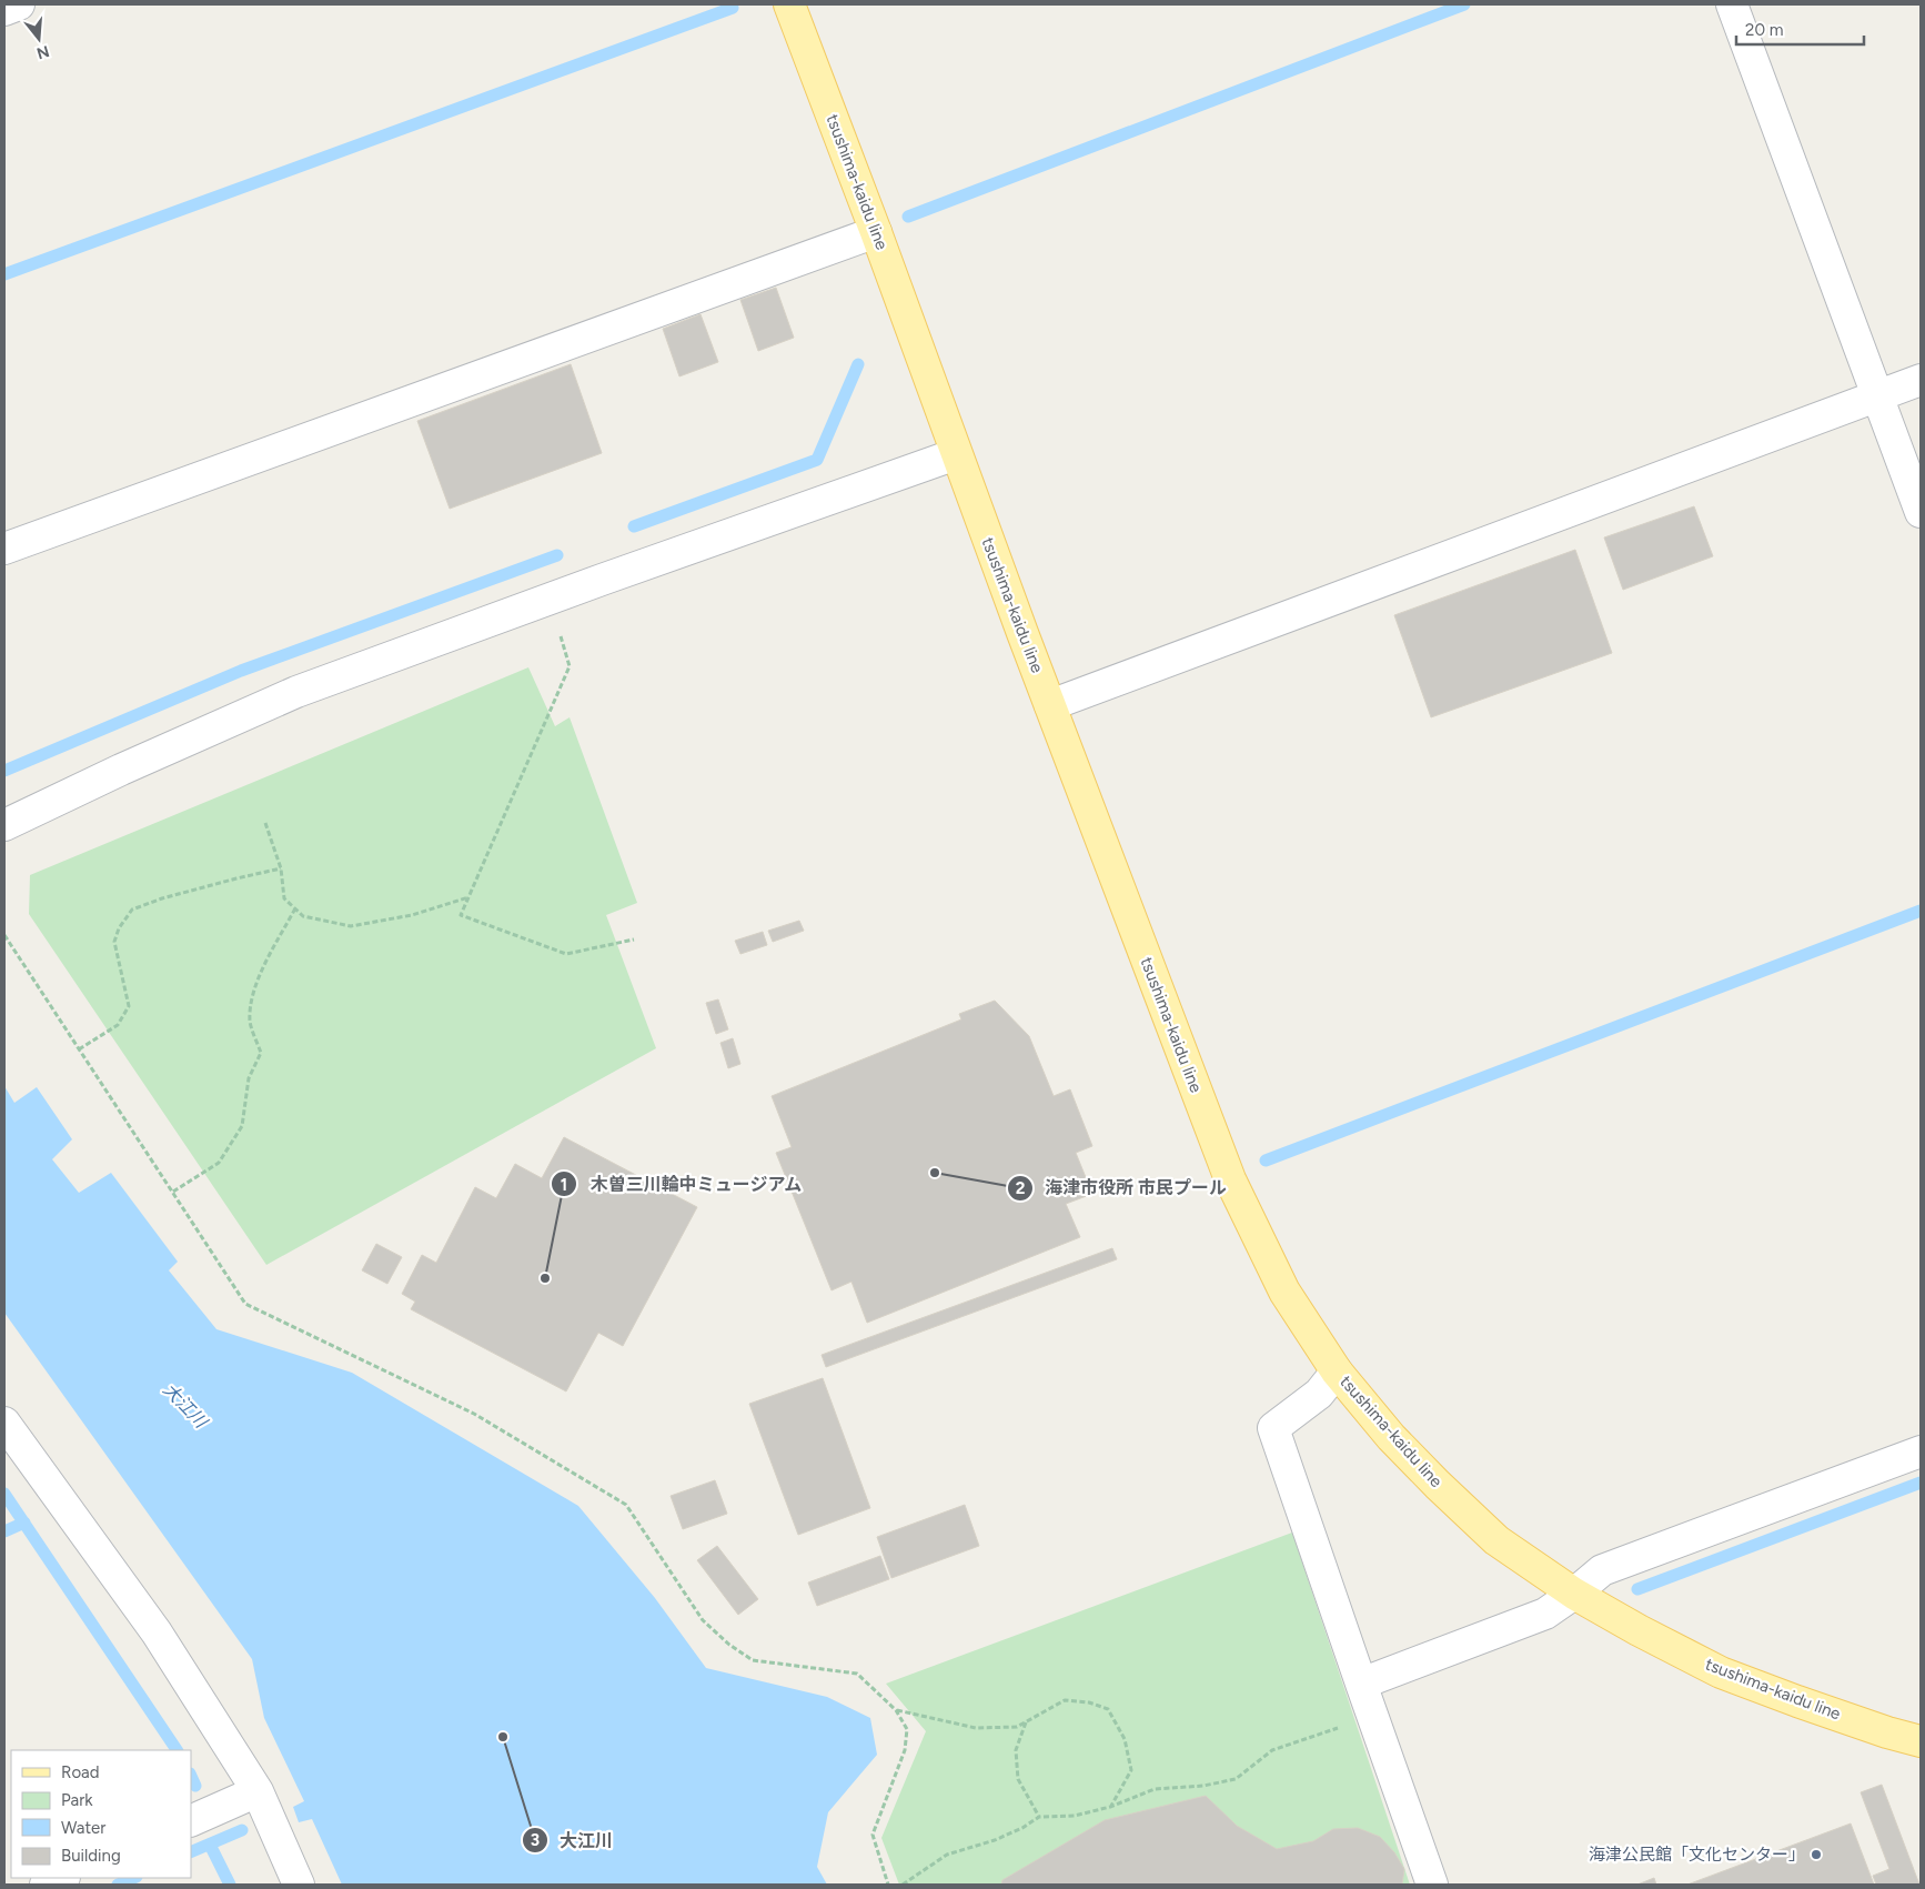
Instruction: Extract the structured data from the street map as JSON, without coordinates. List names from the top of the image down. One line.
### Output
{"streets":{"main road":["tsushima-kaidu line"]},"water":["大江川"],"places":["海津市役所 市民プール","木曽三川輪中ミュージアム","大江川","海津公民館「文化センター」"],"legend":["Road","Park","Water","Building"],"scale_bar":"20 m","north":"bottom"}
